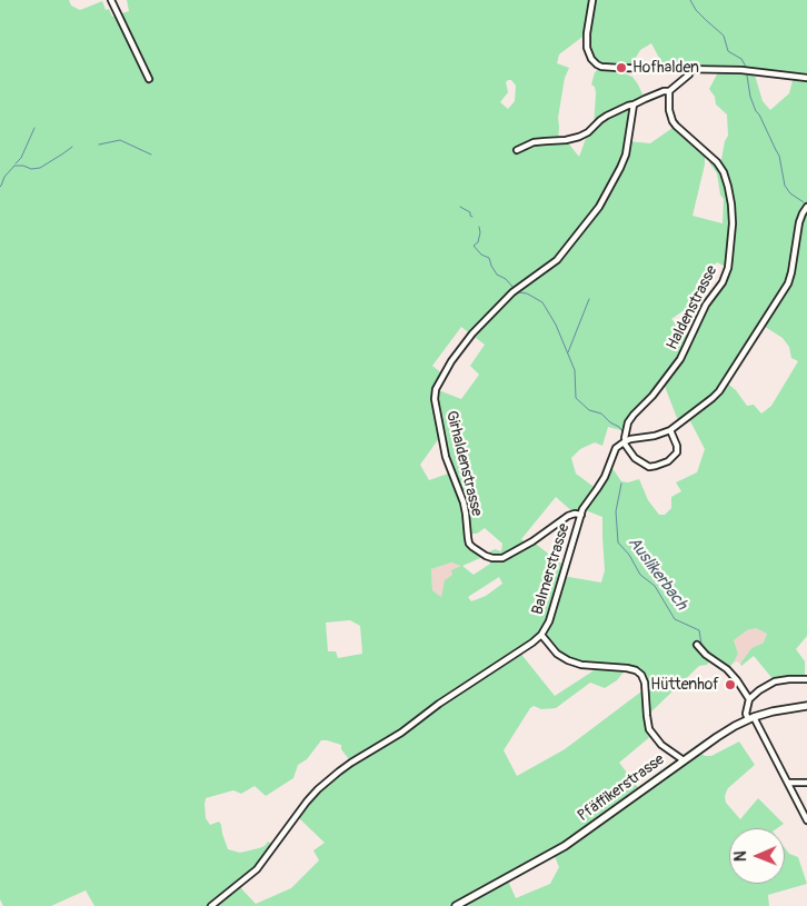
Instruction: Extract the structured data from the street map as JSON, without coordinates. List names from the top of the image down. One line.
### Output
{"streets":{"main road":["Pfäffikerstrasse"],"street":["Haldenstrasse","Girhaldenstrasse","Balmerstrasse"]},"crossings":[["Haldenstrasse","Balmerstrasse"],["Girhaldenstrasse","Balmerstrasse"]],"water":["Auslikerbach"],"places":["Hofhalden","Hüttenhof"],"north":"left"}
